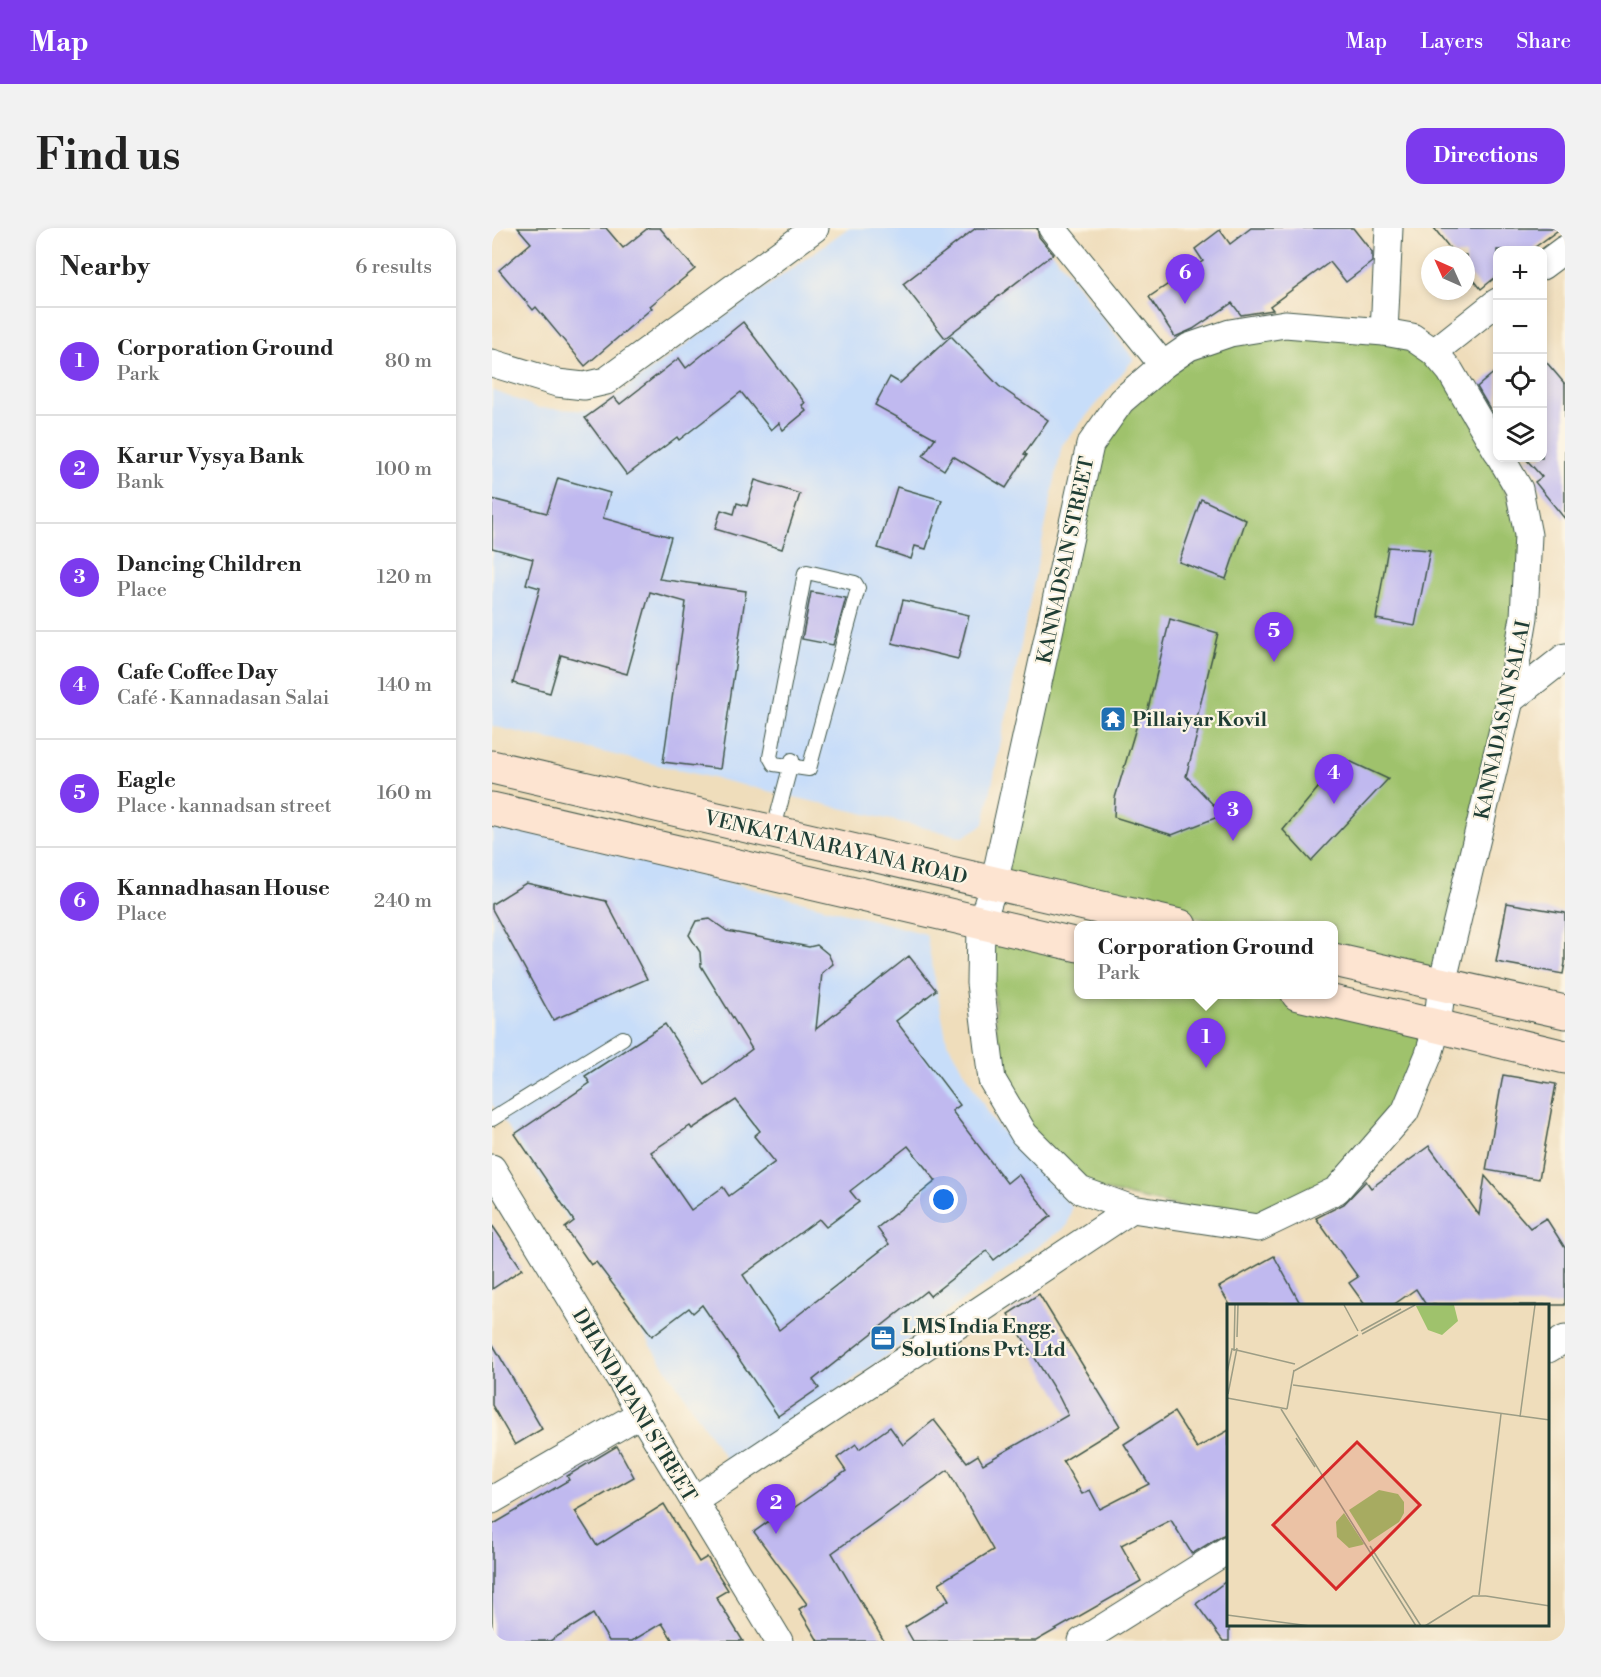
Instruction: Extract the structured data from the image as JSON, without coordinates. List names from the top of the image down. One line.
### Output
{"streets":{"main road":["VENKATANARAYANA ROAD"],"street":["KANNADSAN STREET","KANNADASAN SALAI","DHANDAPANI STREET"]},"crossings":[["KANNADSAN STREET","KANNADASAN SALAI"],["KANNADSAN STREET","VENKATANARAYANA ROAD"]],"places":{"temple":["Pillaiyar Kovil"],"office":["LMS India Engg. Solutions Pvt. Ltd"]},"north":"top left","page":{"header":"Map","nav":["Map","Layers","Share"],"buttons":"Directions","title":"Find us","heading":["Nearby","6 results"],"map_buttons":["+","−"],"pins":["6","5","4","3","1","2"],"list":[{"mark":"1","name":"Corporation Ground","note":"Park","value":"80 m"},{"mark":"2","name":"Karur Vysya Bank","note":"Bank","value":"100 m"},{"mark":"3","name":"Dancing Children","note":"Place","value":"120 m"},{"mark":"4","name":"Cafe Coffee Day","note":"Café · Kannadasan Salai","value":"140 m"},{"mark":"5","name":"Eagle","note":"Place · kannadsan street","value":"160 m"},{"mark":"6","name":"Kannadhasan House","note":"Place","value":"240 m"}],"popup":["Corporation Ground","Park"]}}
